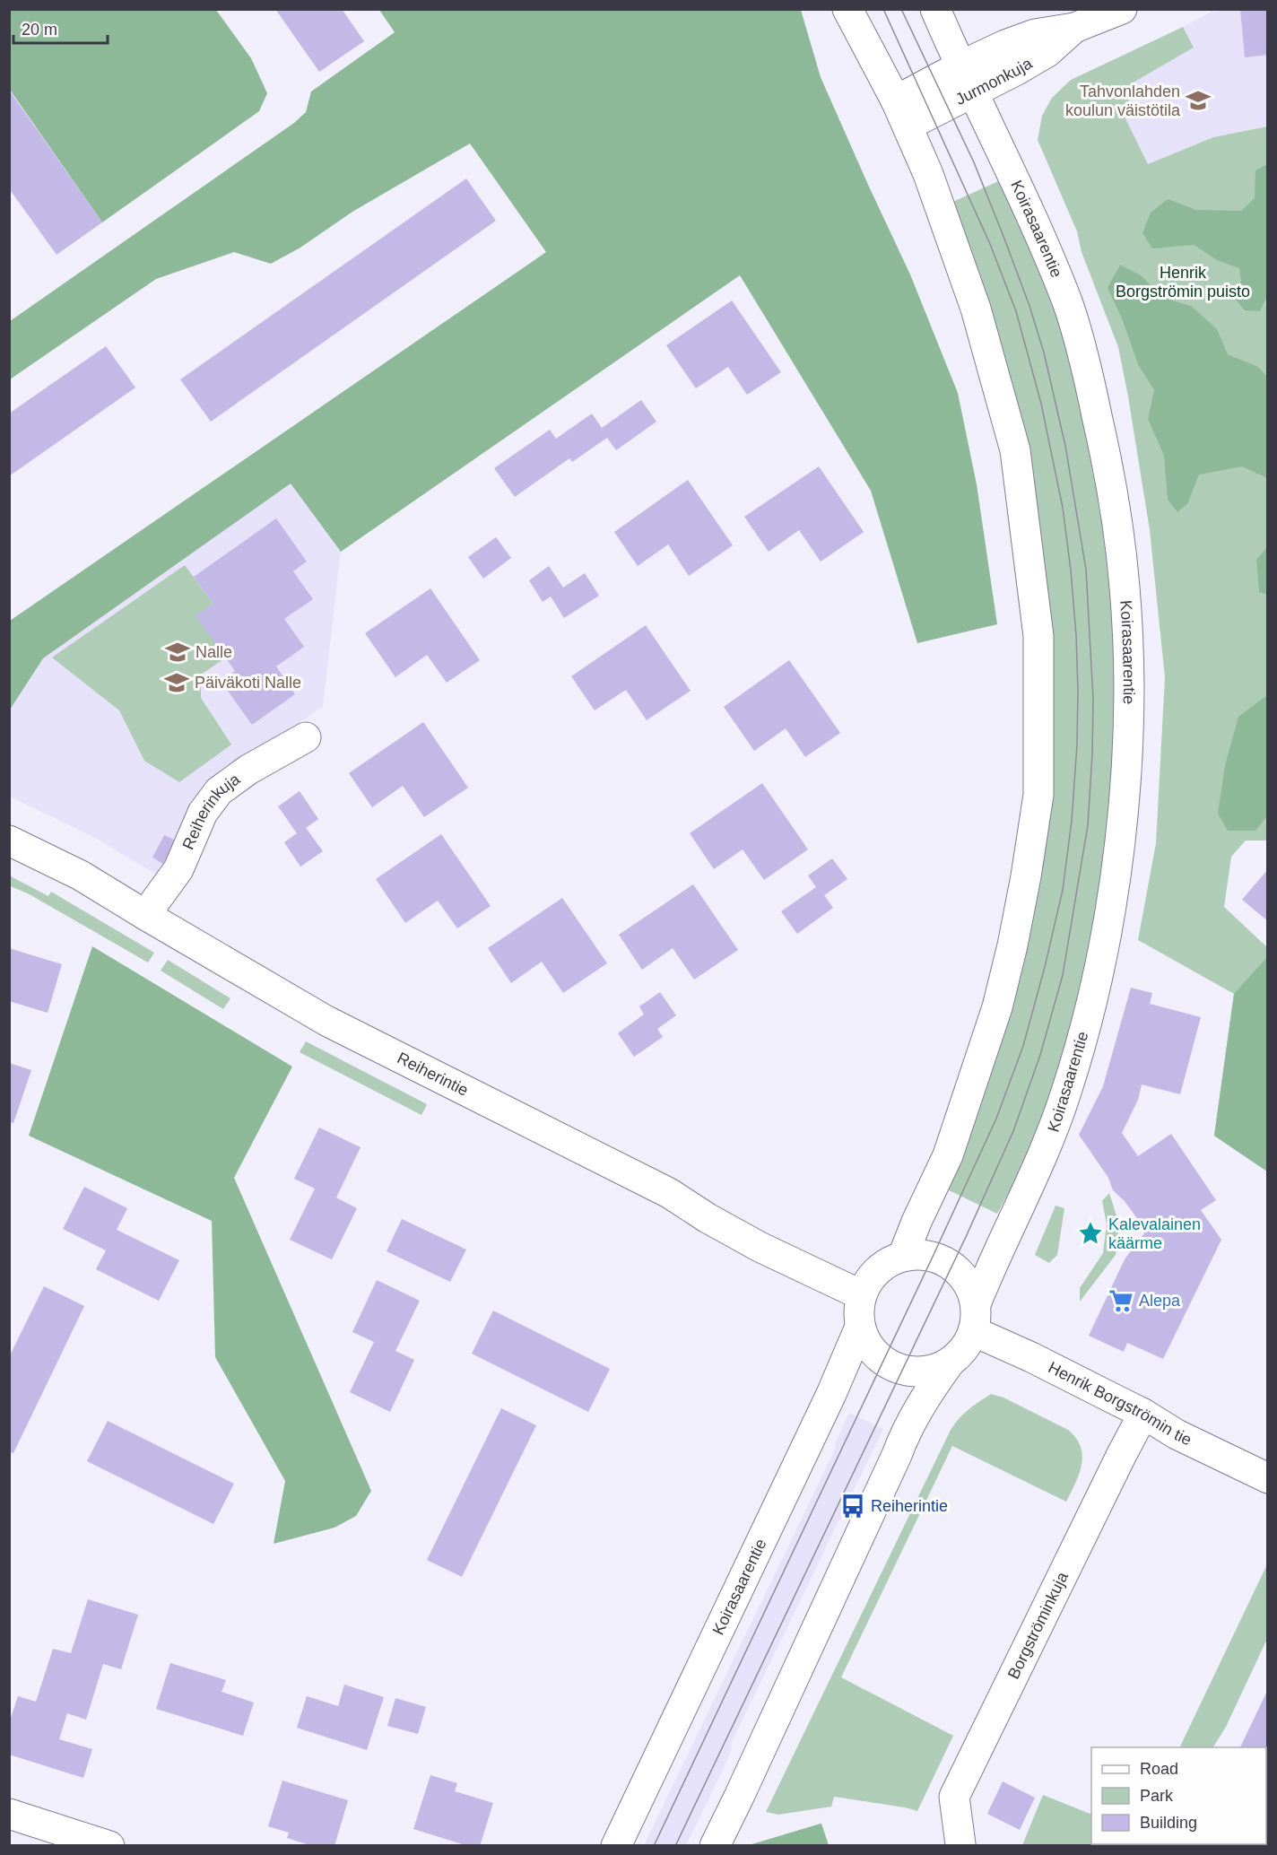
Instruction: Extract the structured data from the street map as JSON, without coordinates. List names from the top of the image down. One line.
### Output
{"streets":{"street":["Jurmonkuja","Koirasaarentie","Reiherinkuja","Reiherintie","Henrik Borgströmin tie","Borgströminkuja"]},"crossings":[["Jurmonkuja","Koirasaarentie"],["Koirasaarentie","Reiherintie"],["Koirasaarentie","Henrik Borgströmin tie"],["Reiherinkuja","Reiherintie"],["Reiherintie","Henrik Borgströmin tie"],["Henrik Borgströmin tie","Borgströminkuja"]],"parks":["Henrik Borgströmin puisto"],"places":{"school or university":["Tahvonlahden koulun väistötila","Nalle","Päiväkoti Nalle"],"place":["Kalevalainen käärme"],"supermarket":["Alepa"],"bus stop":["Reiherintie"]},"legend":["Road","Park","Building"],"scale_bar":"20 m"}
